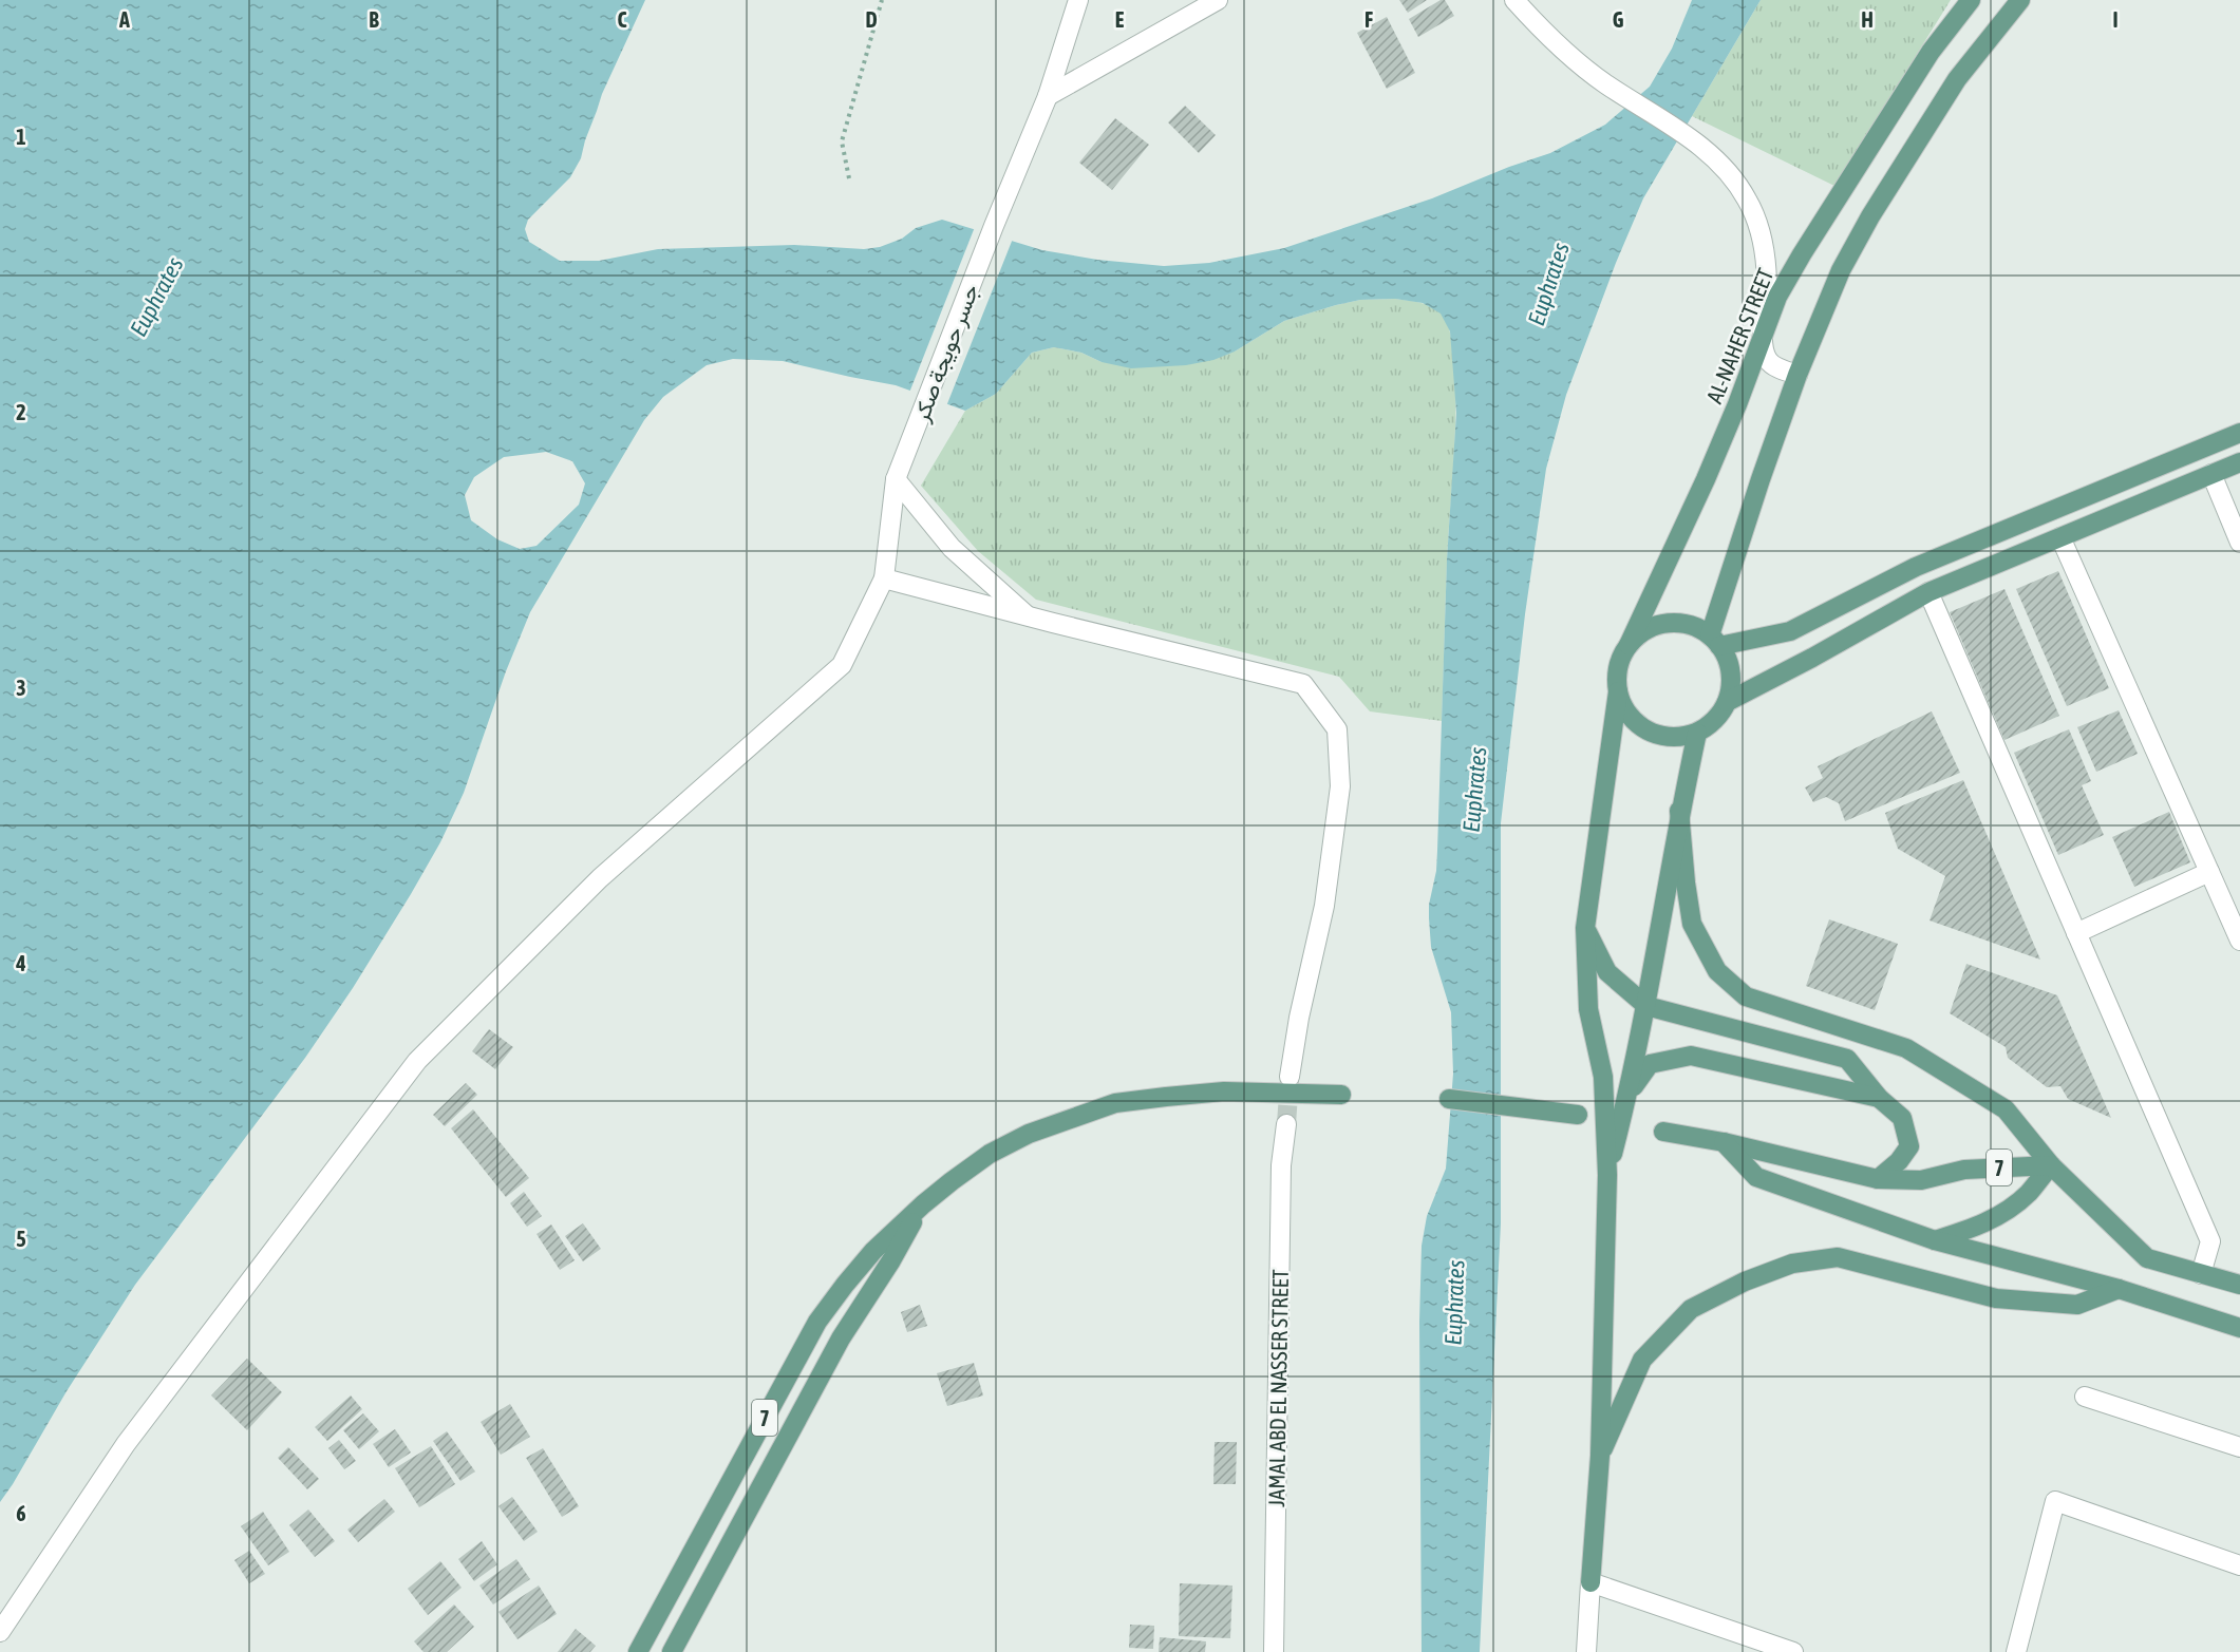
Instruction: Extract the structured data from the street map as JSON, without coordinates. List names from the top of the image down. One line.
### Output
{"streets":{"main road":["AL-NAHER STREET","7"],"street":["جسر حويجة صكر","JAMAL ABD EL NASSER STREET"]},"water":["Euphrates"],"grid":{"columns":["A","B","C","D","E","F","G","H","I"],"rows":["1","2","3","4","5","6"]}}
